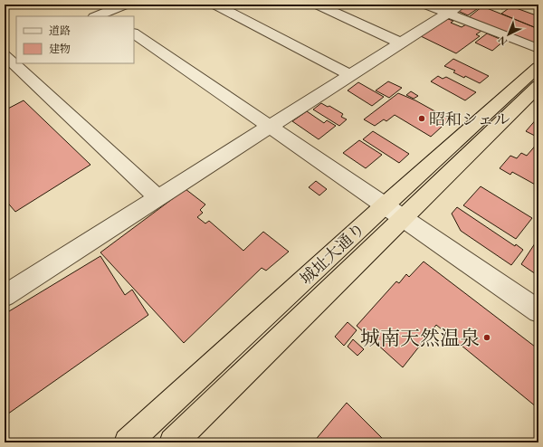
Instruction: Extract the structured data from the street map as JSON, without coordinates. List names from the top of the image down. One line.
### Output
{"streets":{"highway":["城址大通り"]},"places":["昭和シェル","城南天然温泉"],"legend":["道路","建物"],"north":"bottom left"}
